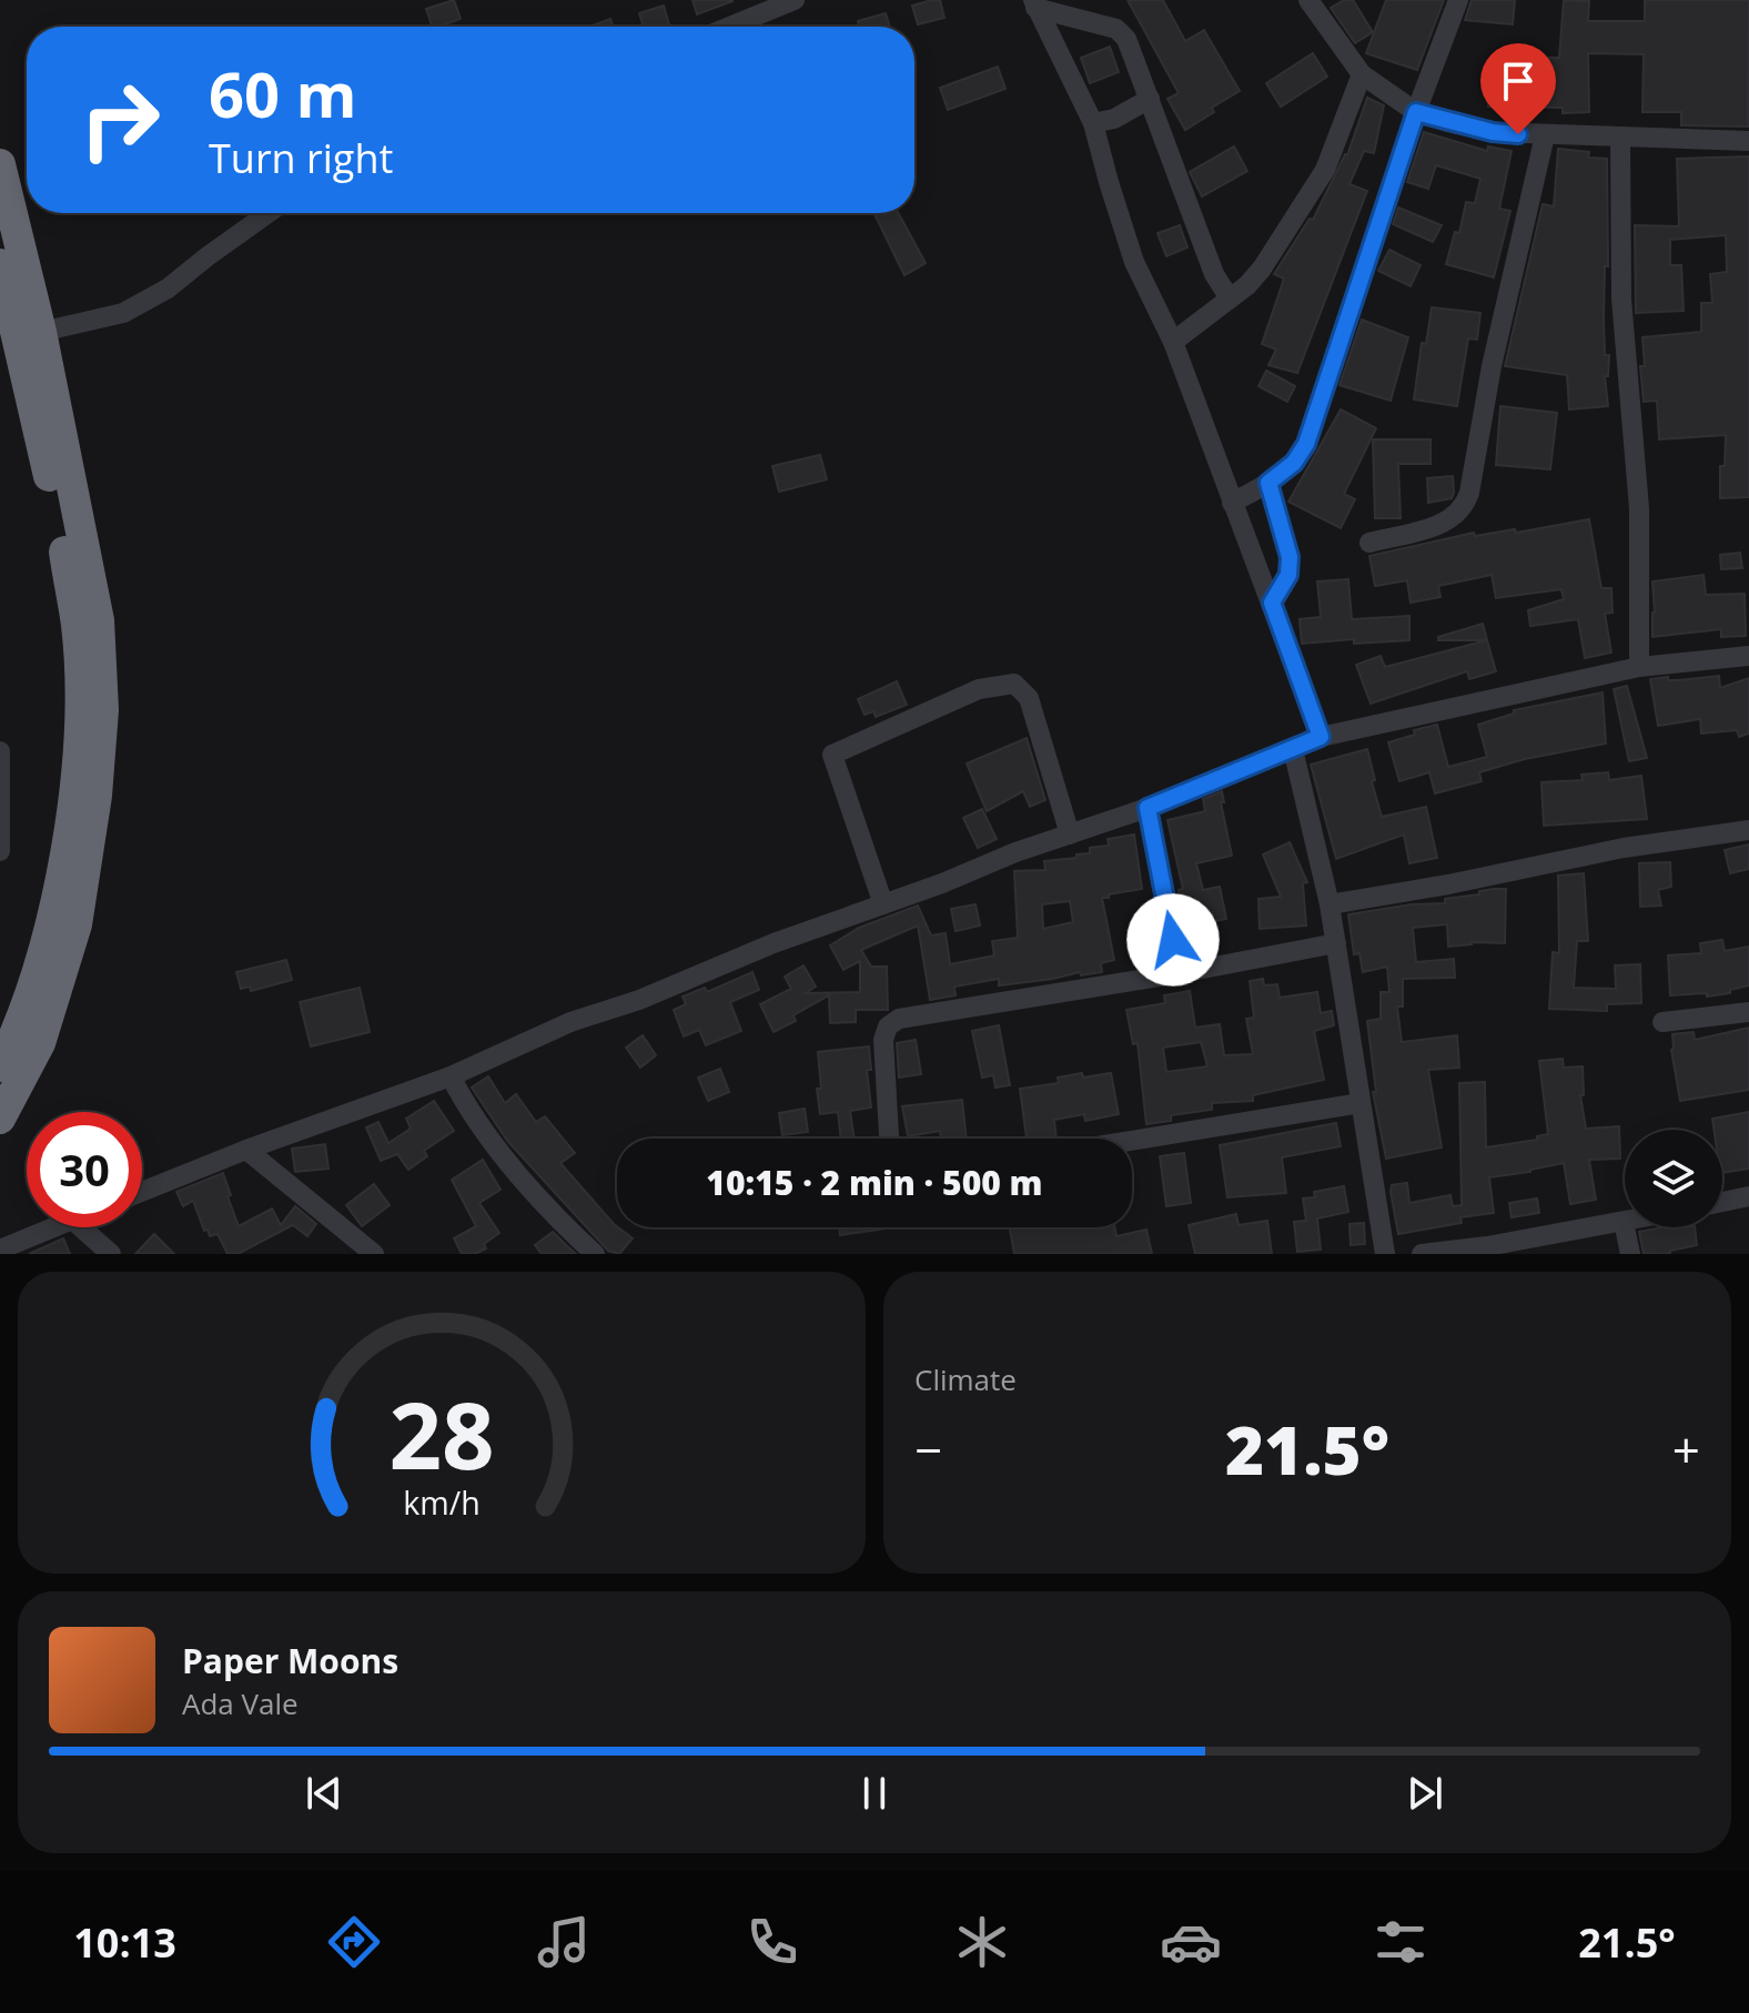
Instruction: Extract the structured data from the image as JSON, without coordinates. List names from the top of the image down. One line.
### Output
{"page":{"turn":["60 m","Turn right"],"limit":"30","trip":"10:15 · 2 min · 500 m","tile":"Climate","heat":["−","21.5°","+"],"song":["Paper Moons","Ada Vale"],"tabs":["10:13","21.5°"],"gauge":["28","km/h"]}}
